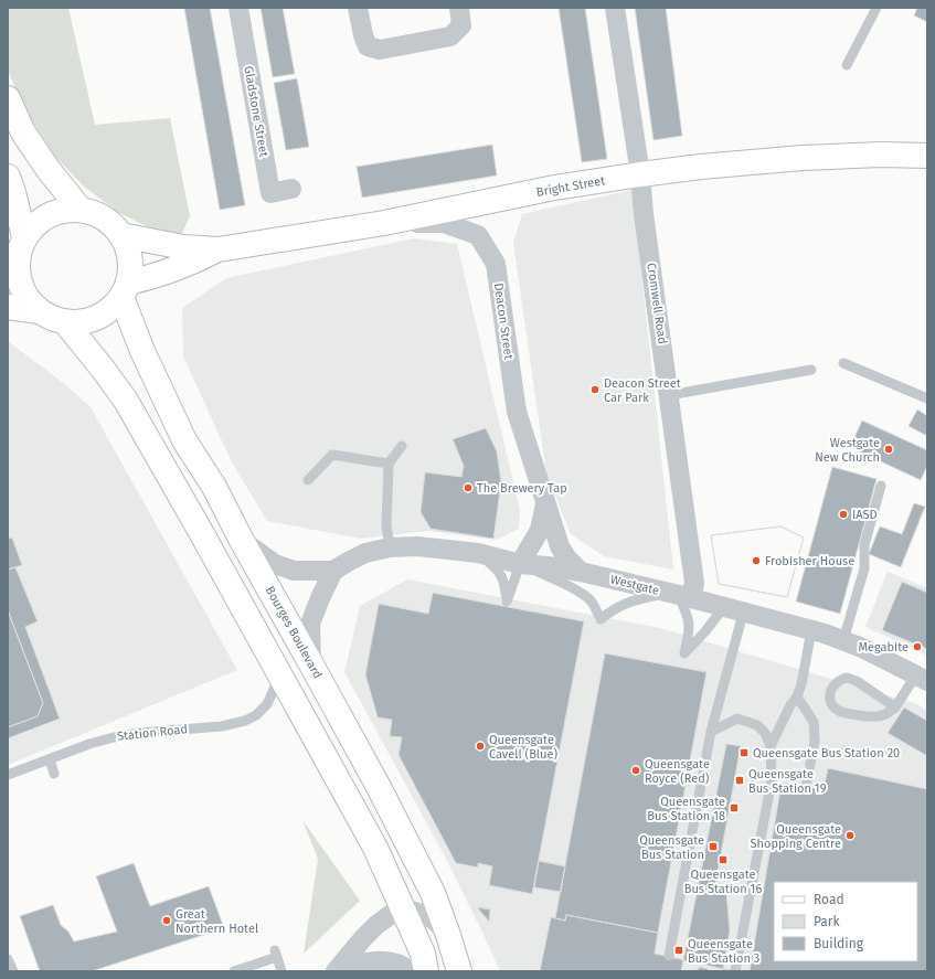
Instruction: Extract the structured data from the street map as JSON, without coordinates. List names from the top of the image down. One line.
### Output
{"streets":{"main road":["Bright Street","Bourges Boulevard"],"street":["Gladstone Street","Cromwell Road","Deacon Street","Westgate"],"lane":["Station Road"]},"crossings":[["Bright Street","Cromwell Road"],["Bright Street","Deacon Street"],["Bright Street","Bourges Boulevard"],["Cromwell Road","Westgate"],["Deacon Street","Westgate"]],"places":{"other":["Deacon Street Car Park","Westgate New Church","The Brewery Tap","IASD","Frobisher House","Megabite","Queensgate Cavell (Blue)","Queensgate Royce (Red)","Queensgate Shopping Centre","Great Northern Hotel"],"transit":["Queensgate Bus Station 20","Queensgate Bus Station 19","Queensgate Bus Station 18","Queensgate Bus Station","Queensgate Bus Station 16","Queensgate Bus Station 3"]},"legend":["Road","Park","Building"]}
